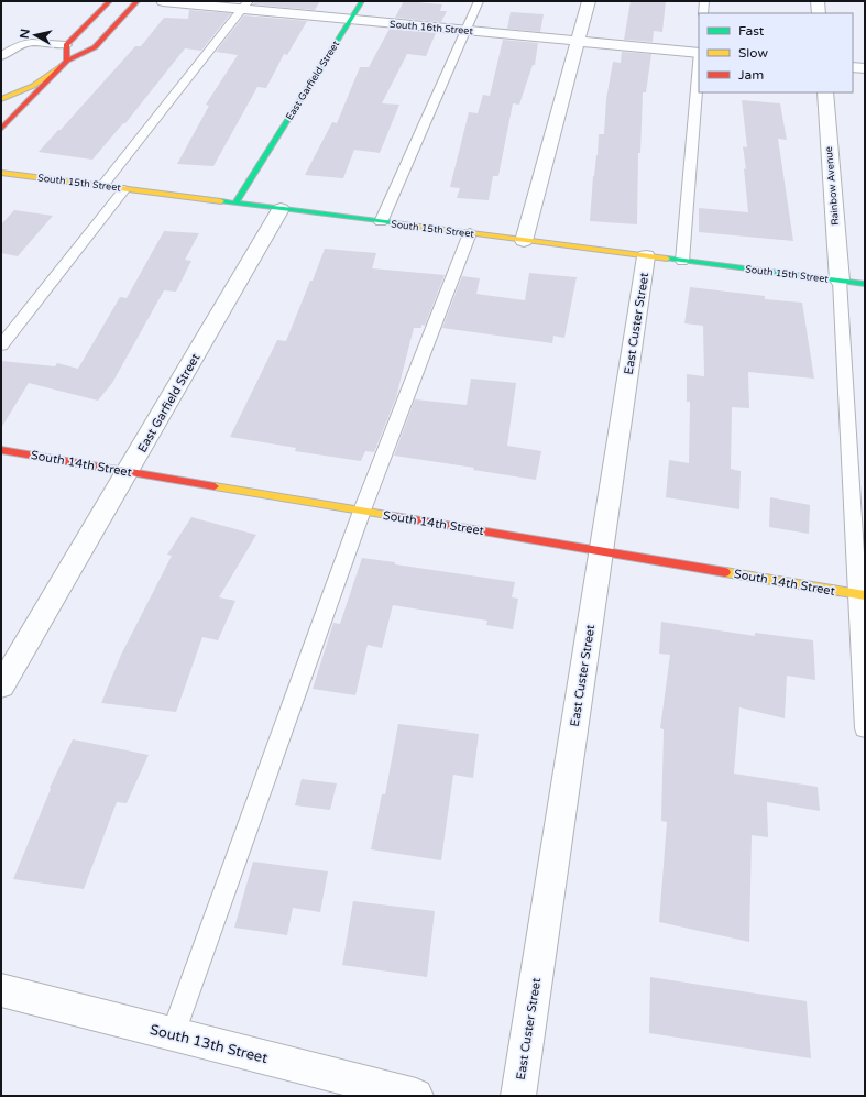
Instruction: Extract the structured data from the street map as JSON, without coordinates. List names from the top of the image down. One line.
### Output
{"streets":{"main road":["East Garfield Street","South 15th Street","South 14th Street"],"street":["South 16th Street","Rainbow Avenue","East Custer Street","South 13th Street"]},"crossings":[["South 16th Street","East Garfield Street"],["East Garfield Street","South 15th Street"],["East Garfield Street","South 14th Street"],["South 15th Street","Rainbow Avenue"],["South 15th Street","East Custer Street"],["East Custer Street","South 14th Street"]],"legend":["Fast","Slow","Jam"],"north":"left"}
